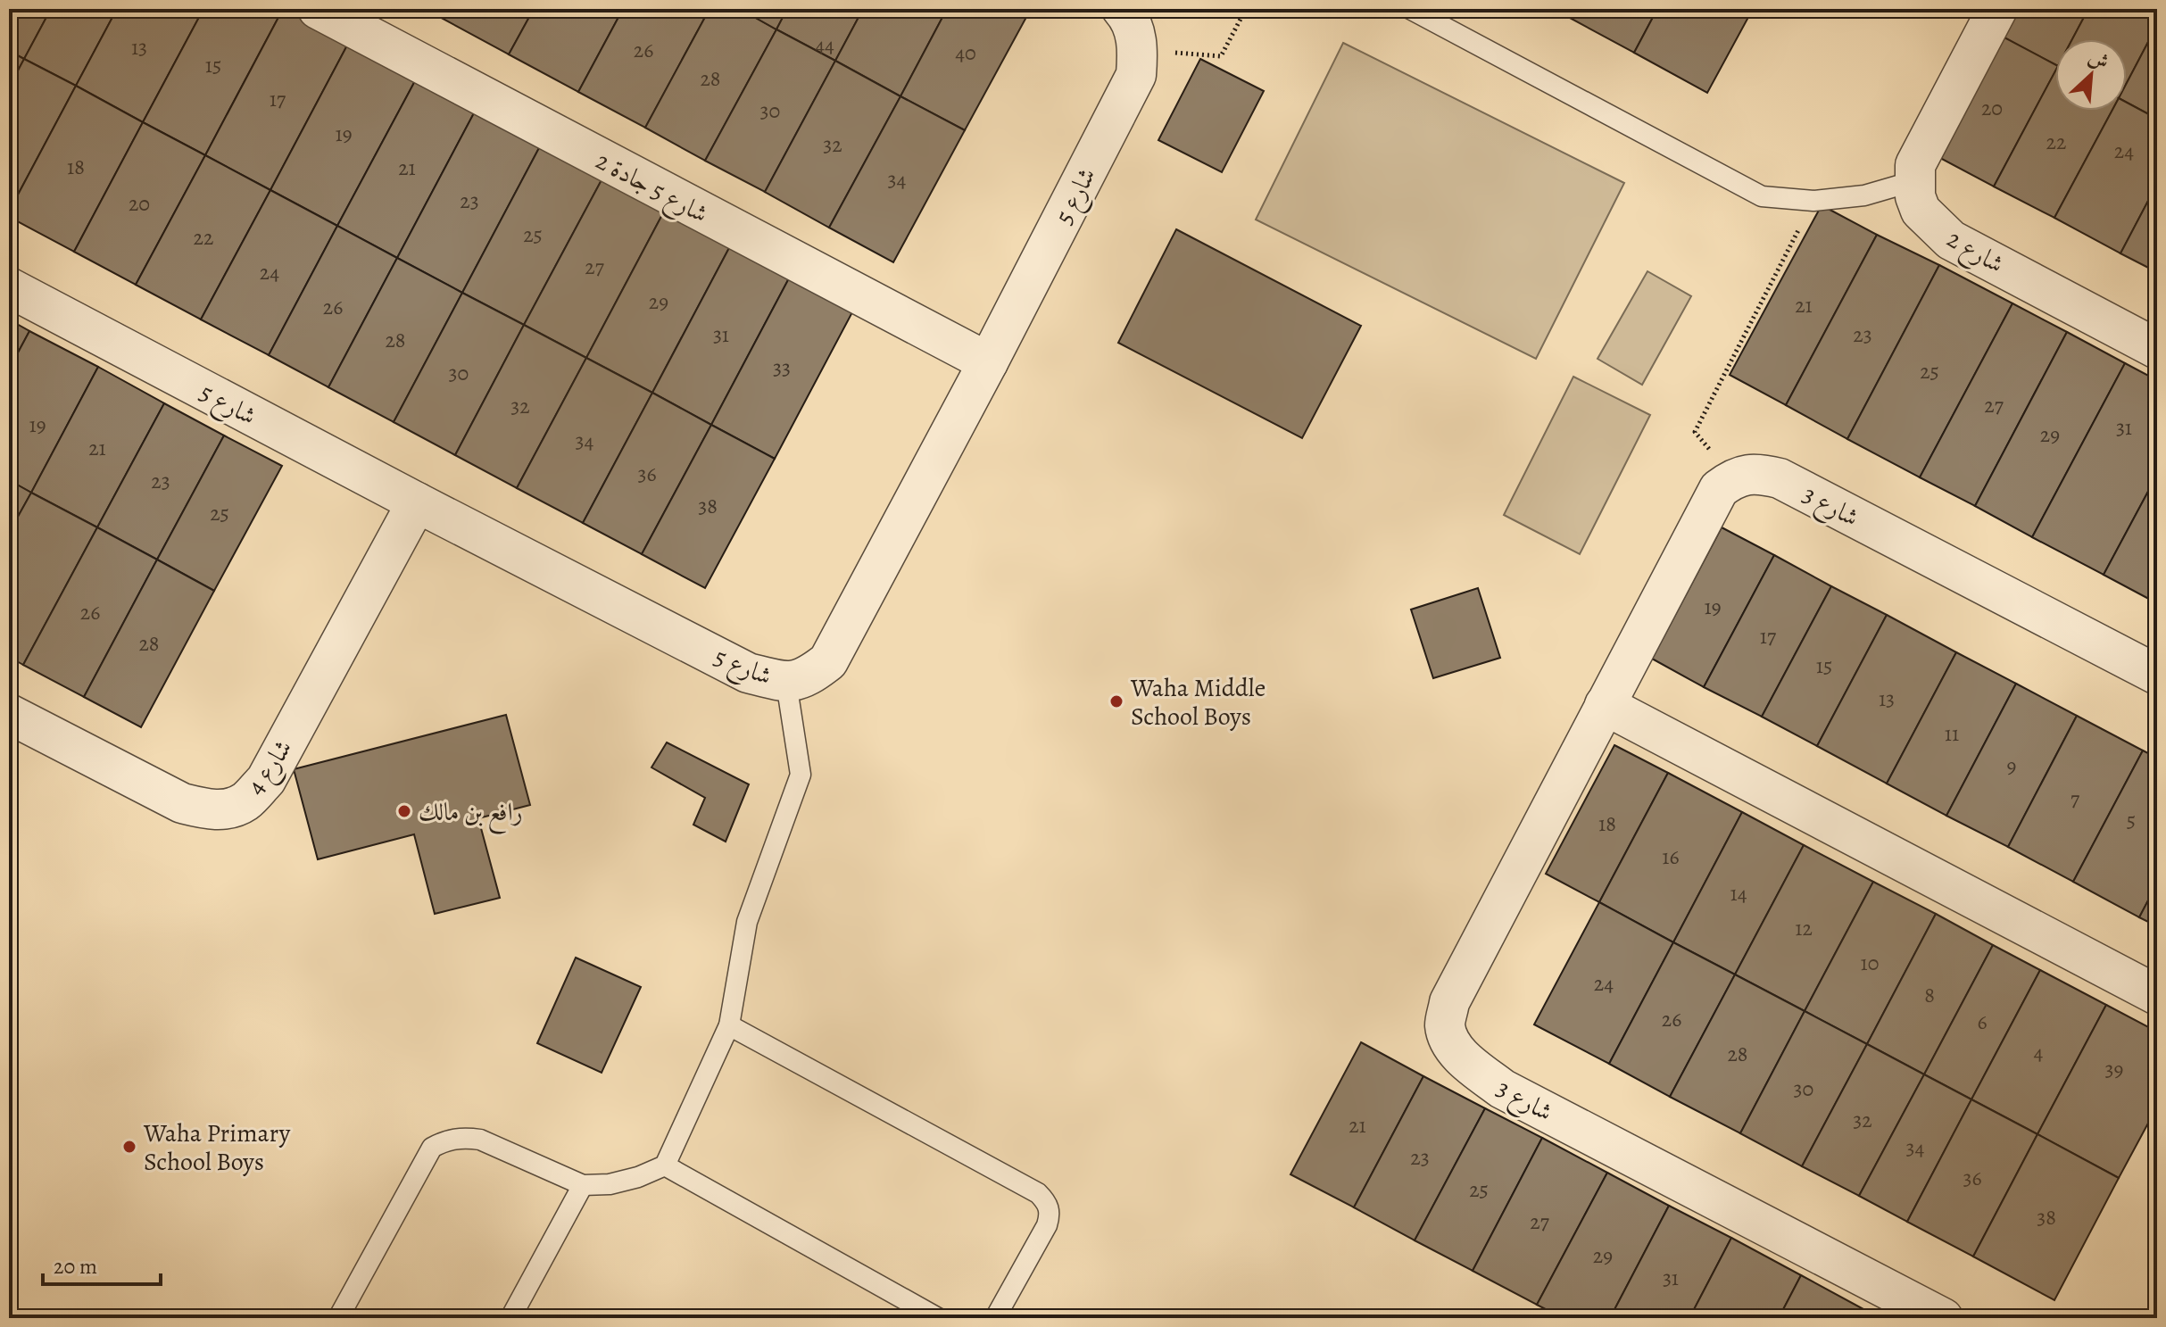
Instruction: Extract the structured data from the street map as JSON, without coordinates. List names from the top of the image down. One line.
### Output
{"streets":{"street":["شارع 5 جادة 2","شارع 5","شارع 2","شارع 3","شارع 4"]},"crossings":[["شارع 5 جادة 2","شارع 5"],["شارع 5","شارع 4"]],"places":["Waha Middle School Boys","رافع بن مالك","Waha Primary School Boys"],"house_numbers":["44","13","26","40","15","28","17","20","30","19","22","32","24","18","21","34","23","20","25","22","27","24","29","21","26","31","23","28","33","25","30","27","32","19","31","29","34","21","36","23","38","25","19","26","17","28","15","13","11","9","7","5","18","16","14","12","10","24","8","26","6","4","28","39","30","32","21","34","23","36","25","38","27","29","31"],"scale_bar":"20 m","north":"top right"}
